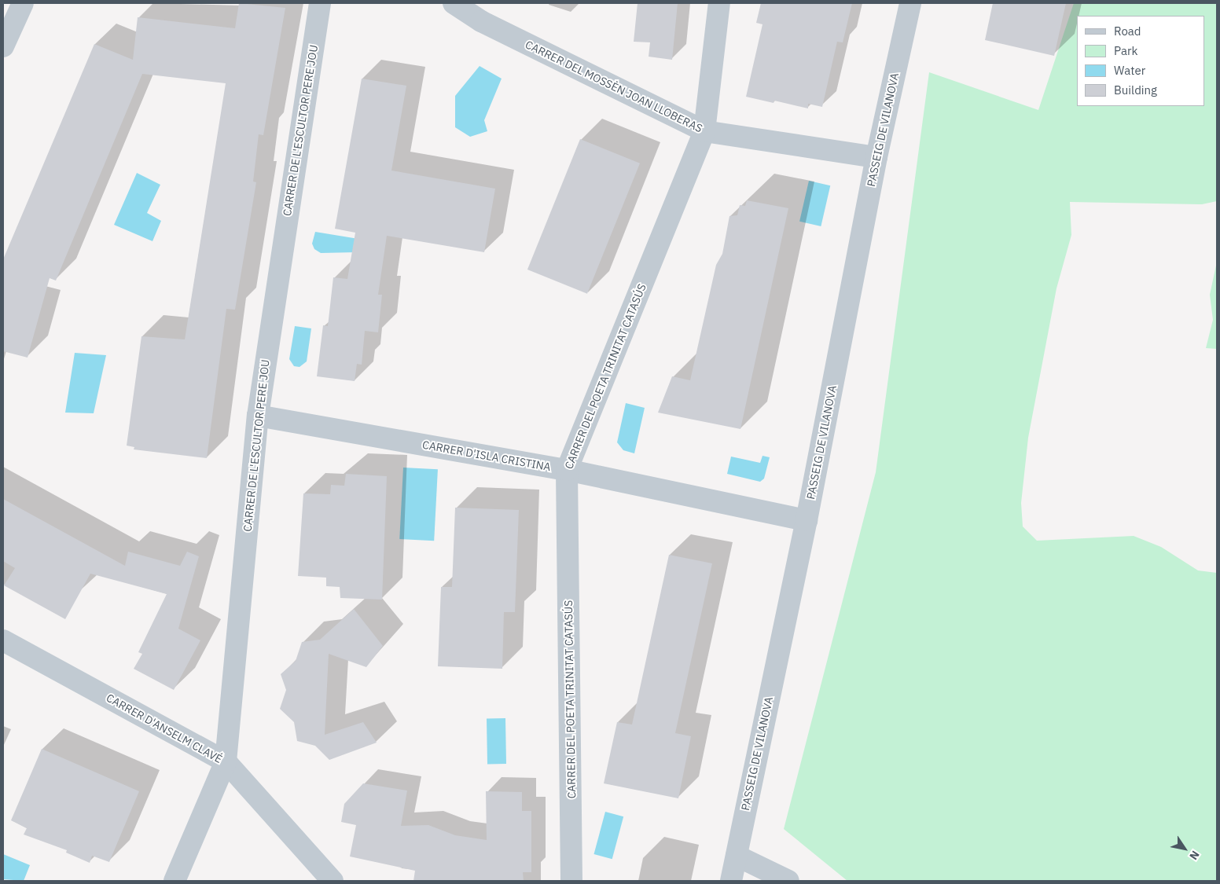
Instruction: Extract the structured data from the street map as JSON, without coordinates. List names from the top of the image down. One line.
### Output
{"streets":{"street":["CARRER DEL MOSSÈN JOAN LLOBERAS","PASSEIG DE VILANOVA","CARRER DE L'ESCULTOR PERE JOU","CARRER DEL POETA TRINITAT CATASÚS","CARRER D'ISLA CRISTINA","CARRER D'ANSELM CLAVÉ"]},"crossings":[["CARRER DEL MOSSÈN JOAN LLOBERAS","PASSEIG DE VILANOVA"],["CARRER DEL MOSSÈN JOAN LLOBERAS","CARRER DEL POETA TRINITAT CATASÚS"],["PASSEIG DE VILANOVA","CARRER D'ISLA CRISTINA"],["CARRER DE L'ESCULTOR PERE JOU","CARRER D'ISLA CRISTINA"],["CARRER DE L'ESCULTOR PERE JOU","CARRER D'ANSELM CLAVÉ"],["CARRER DEL POETA TRINITAT CATASÚS","CARRER D'ISLA CRISTINA"]],"legend":["Road","Park","Water","Building"],"north":"bottom right"}
